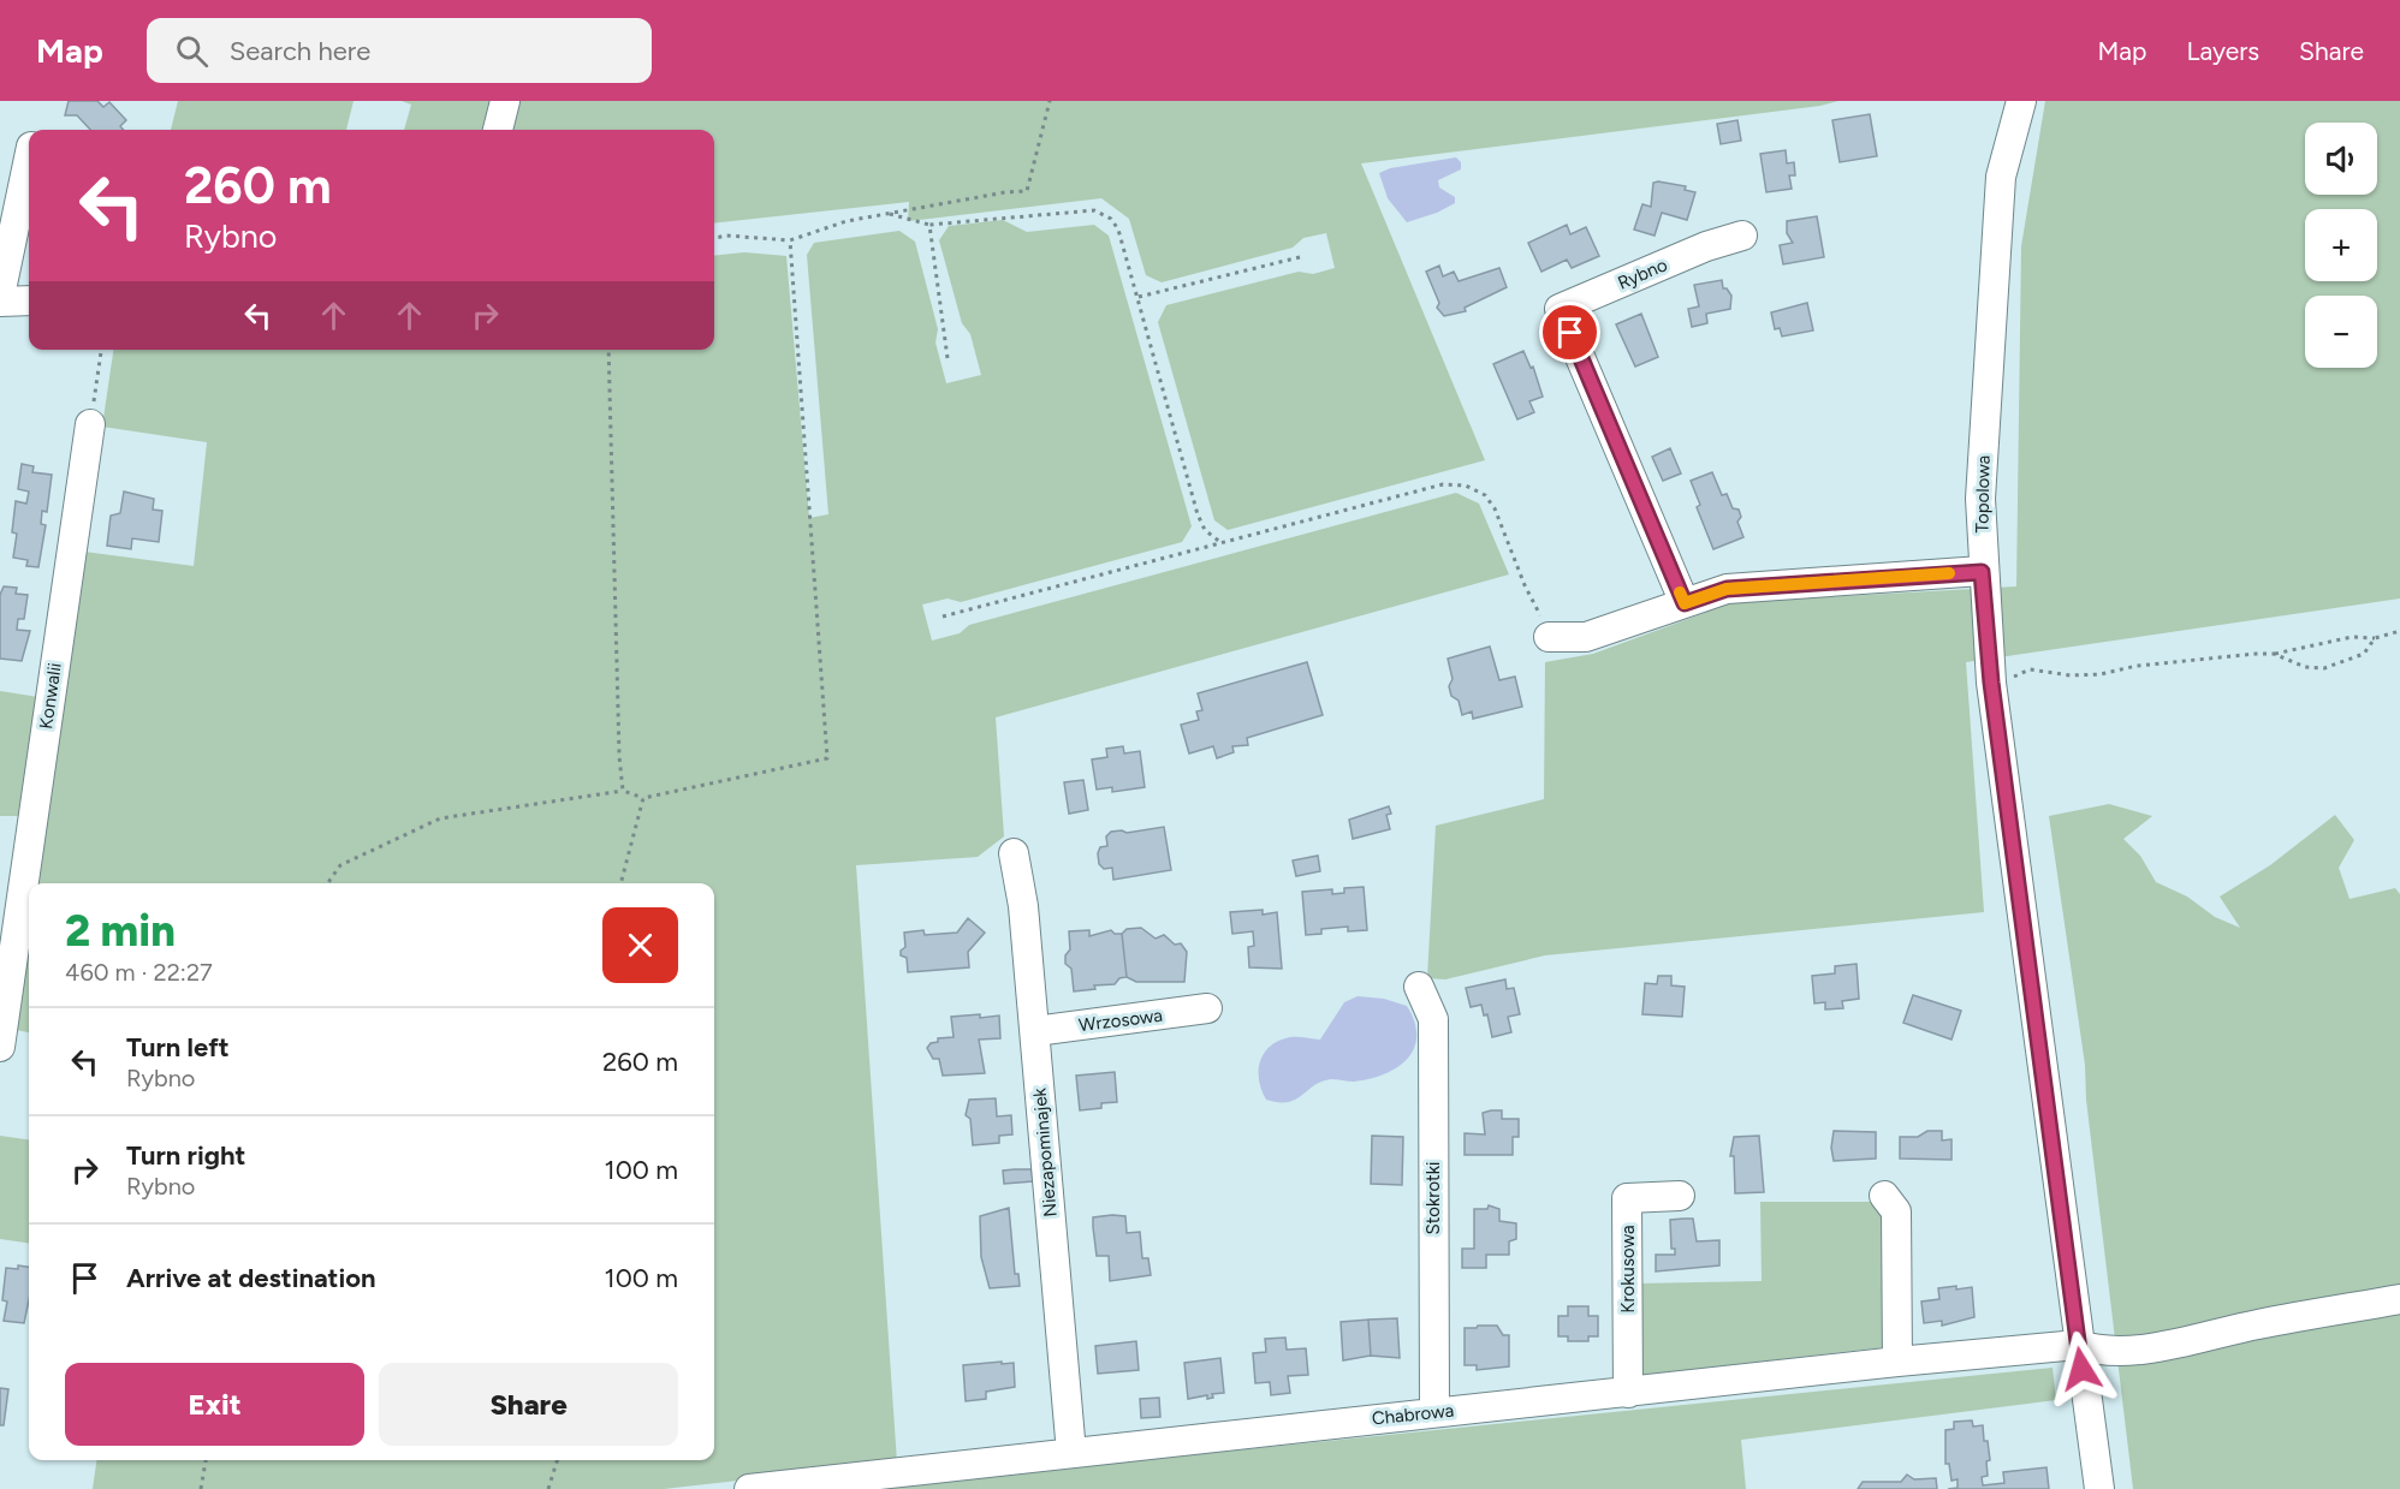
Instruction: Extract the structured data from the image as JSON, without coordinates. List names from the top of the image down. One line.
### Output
{"streets":{"street":["Rybno","Topolowa","Konwalii","Wrzosowa","Niezapominajek","Stokrotki","Krokusowa","Chabrowa"]},"crossings":[["Topolowa","Chabrowa"],["Wrzosowa","Niezapominajek"],["Niezapominajek","Chabrowa"],["Stokrotki","Chabrowa"],["Krokusowa","Chabrowa"]],"page":{"header":"Map","search":"Search here","nav":["Map","Layers","Share"],"map_buttons":["+","−"],"turn":["260 m","Rybno"],"heading":["2 min","460 m · 22:27"],"list":[{"name":"Turn left","note":"Rybno","value":"260 m"},{"name":"Turn right","note":"Rybno","value":"100 m"},{"name":"Arrive at destination","value":"100 m"}],"buttons":["Exit","Share"]}}
